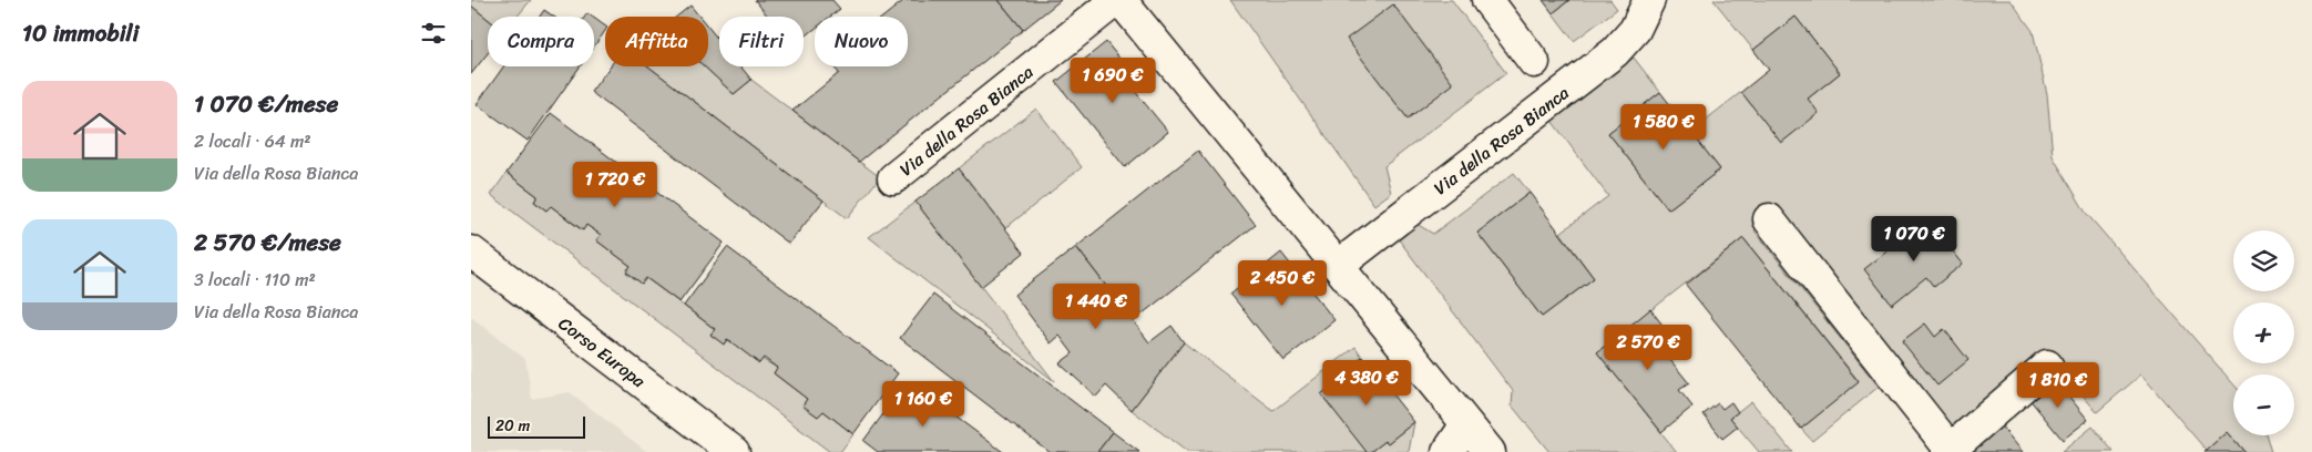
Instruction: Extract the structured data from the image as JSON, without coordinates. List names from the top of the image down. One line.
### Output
{"streets":{"street":["Via della Rosa Bianca","Corso Europa"]},"scale_bar":"20 m","page":{"heading":"10 immobili","chip":["Compra","Affitta","Filtri","Nuovo"],"price":["1 690 €","1 580 €","1 720 €","1 070 €","2 450 €","1 440 €","2 570 €","4 380 €","1 810 €","1 160 €"],"list":[{"name":"1 070 €/mese","note":"2 locali · 64 m² · Via della Rosa Bianca"},{"name":"2 570 €/mese","note":"3 locali · 110 m² · Via della Rosa Bianca"}],"map_buttons":["+","−"],"scale":"20 m"}}
